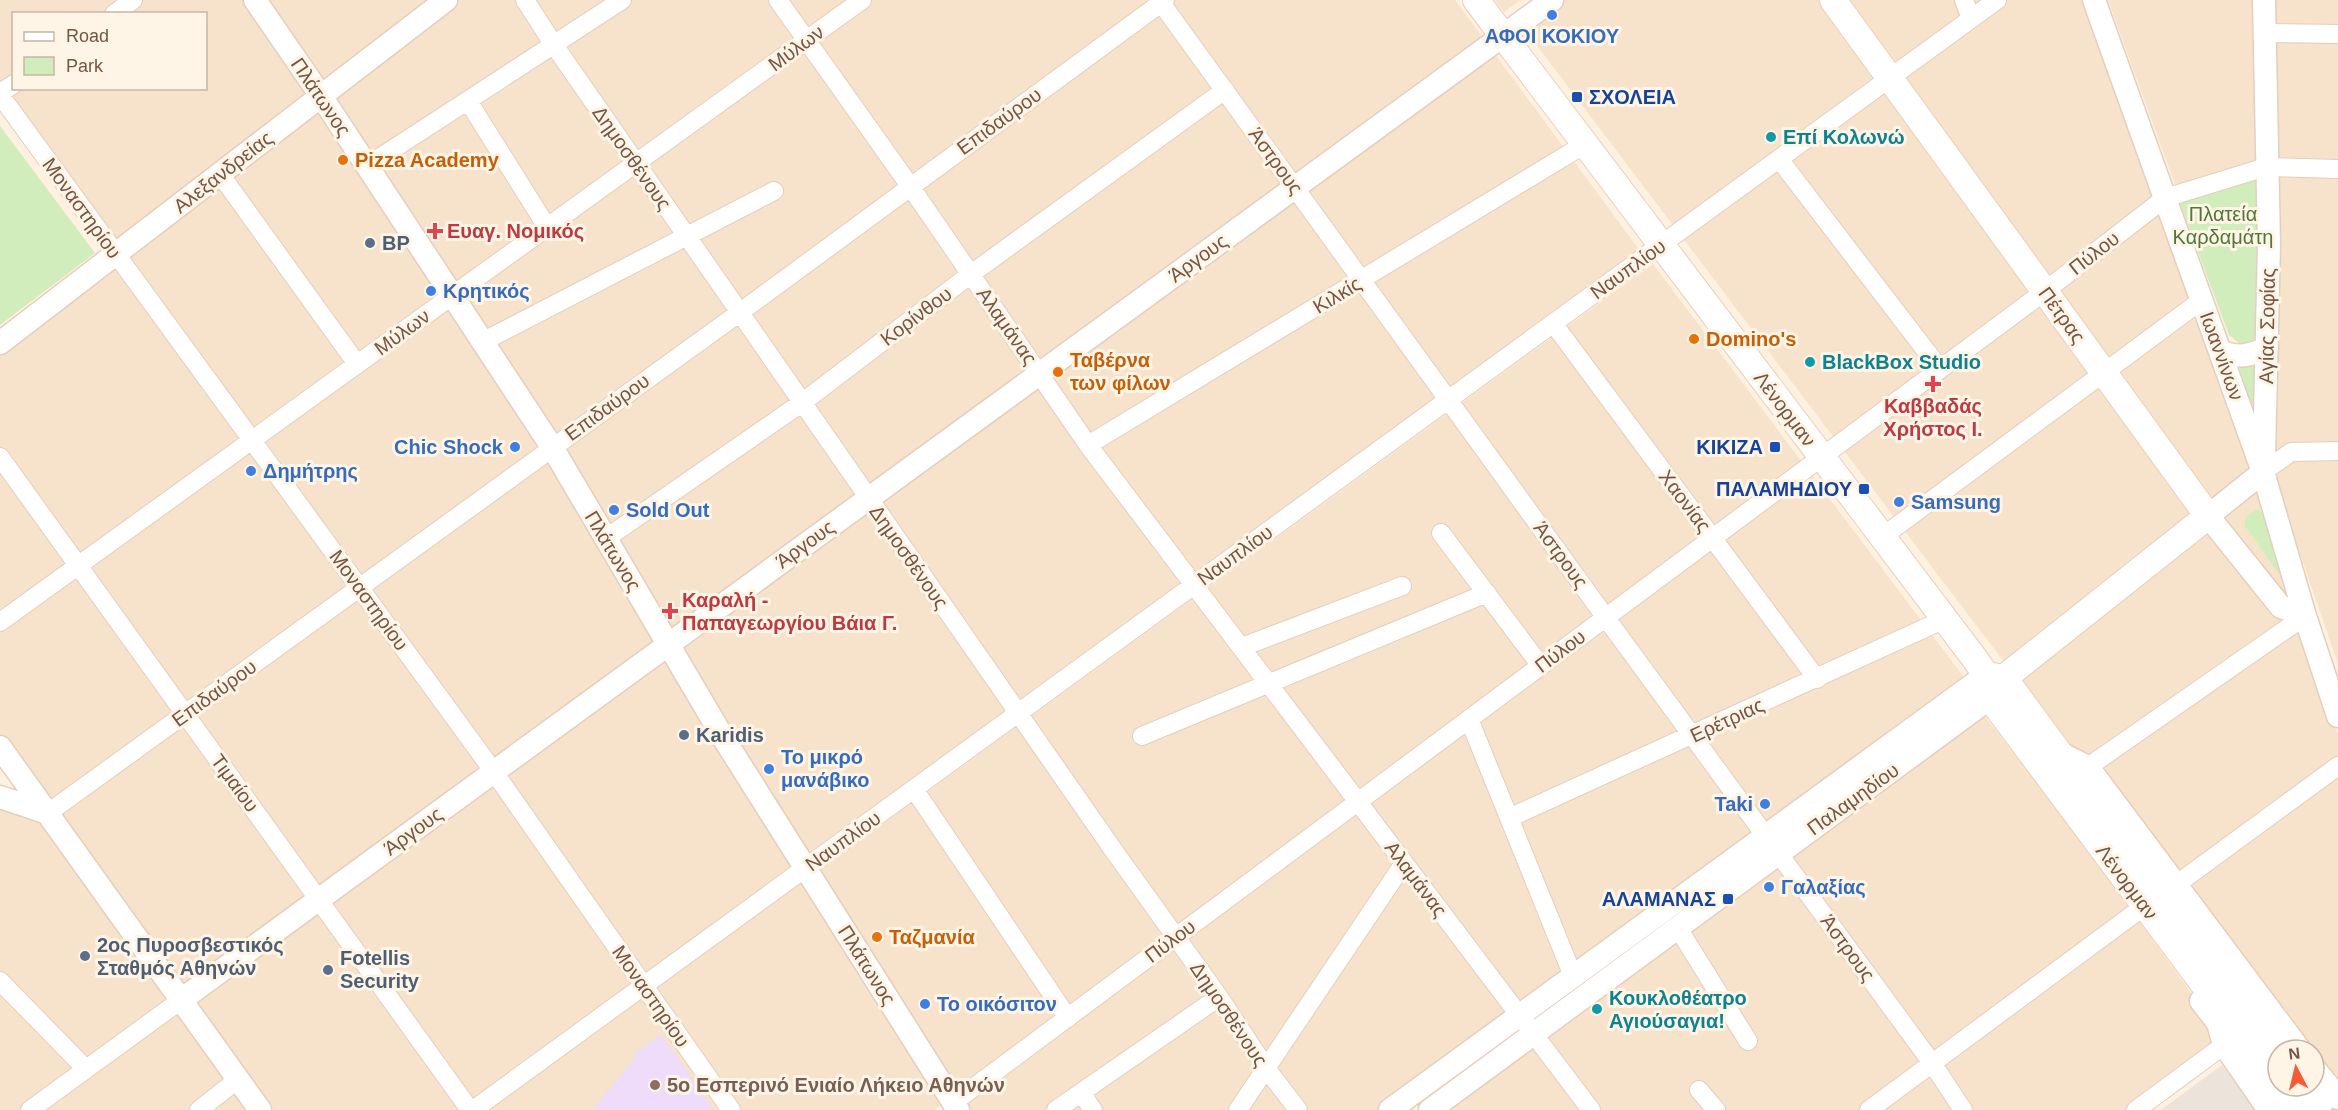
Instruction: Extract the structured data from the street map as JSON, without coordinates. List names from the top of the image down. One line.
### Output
{"streets":{"main road":["Πέτρας","Λένορμαν","Παλαμηδίου"],"street":["Μύλων","Πλάτωνος","Επιδαύρου","Δημοσθένους","Άστρους","Αλεξανδρείας","Μοναστηρίου","Πύλου","Άργους","Ναυπλίου","Κιλκίς","Κορίνθου","Αλαμάνας","Αγίας Σοφίας","Ιωαννίνων","Χαονίας","Ερέτριας","Τιμαίου"]},"crossings":[["Μύλων","Πλάτωνος"],["Μύλων","Δημοσθένους"],["Μύλων","Μοναστηρίου"],["Μύλων","Αλαμάνας"],["Μύλων","Τιμαίου"],["Πλάτωνος","Επιδαύρου"],["Πλάτωνος","Αλεξανδρείας"],["Πλάτωνος","Πύλου"],["Πλάτωνος","Άργους"],["Πλάτωνος","Ναυπλίου"],["Πλάτωνος","Κορίνθου"],["Επιδαύρου","Δημοσθένους"],["Επιδαύρου","Άστρους"],["Επιδαύρου","Μοναστηρίου"],["Επιδαύρου","Αλαμάνας"],["Επιδαύρου","Τιμαίου"],["Δημοσθένους","Πύλου"],["Δημοσθένους","Άργους"],["Δημοσθένους","Ναυπλίου"],["Δημοσθένους","Κορίνθου"],["Άστρους","Πύλου"],["Άστρους","Άργους"],["Άστρους","Ναυπλίου"],["Άστρους","Κιλκίς"],["Άστρους","Κορίνθου"],["Άστρους","Ερέτριας"],["Άστρους","Παλαμηδίου"],["Αλεξανδρείας","Μοναστηρίου"],["Μοναστηρίου","Άργους"],["Μοναστηρίου","Ναυπλίου"],["Πύλου","Πέτρας"],["Πύλου","Αλαμάνας"],["Πύλου","Ιωαννίνων"],["Πύλου","Λένορμαν"],["Πύλου","Χαονίας"],["Άργους","Αλαμάνας"],["Άργους","Λένορμαν"],["Άργους","Τιμαίου"],["Ναυπλίου","Πέτρας"],["Ναυπλίου","Αλαμάνας"],["Ναυπλίου","Λένορμαν"],["Ναυπλίου","Χαονίας"],["Ναυπλίου","Τιμαίου"],["Κιλκίς","Αλαμάνας"],["Κιλκίς","Λένορμαν"],["Πέτρας","Ιωαννίνων"],["Πέτρας","Παλαμηδίου"],["Κορίνθου","Αλαμάνας"],["Αλαμάνας","Παλαμηδίου"],["Αγίας Σοφίας","Ιωαννίνων"],["Αγίας Σοφίας","Παλαμηδίου"],["Ιωαννίνων","Παλαμηδίου"],["Λένορμαν","Ερέτριας"],["Λένορμαν","Παλαμηδίου"],["Χαονίας","Ερέτριας"]],"parks":["Πλατεία Καρδαμάτη"],"places":{"other":["ΑΦΟΙ ΚΟΚΙΟΥ","Επί Κολωνώ","Pizza Academy","BP","Κρητικός","Domino's","BlackBox Studio","Ταβέρνα των φίλων","Chic Shock","Δημήτρης","Samsung","Sold Out","Karidis","Το μικρό μανάβικο","Taki","Γαλαξίας","Ταζμανία","2ος Πυροσβεστικός Σταθμός Αθηνών","Fotellis Security","Το οικόσιτον","Κουκλοθέατρο Αγιούσαγια!","5ο Εσπερινό Ενιαίο Λήκειο Αθηνών"],"transit":["ΣΧΟΛΕΙΑ","ΚΙΚΙΖΑ","ΠΑΛΑΜΗΔΙΟΥ","ΑΛΑΜΑΝΑΣ"],"health":["Ευαγ. Νομικός","Καββαδάς Χρήστος Ι.","Καραλή - Παπαγεωργίου Βάια Γ."]},"legend":["Road","Park"],"north":"top"}
